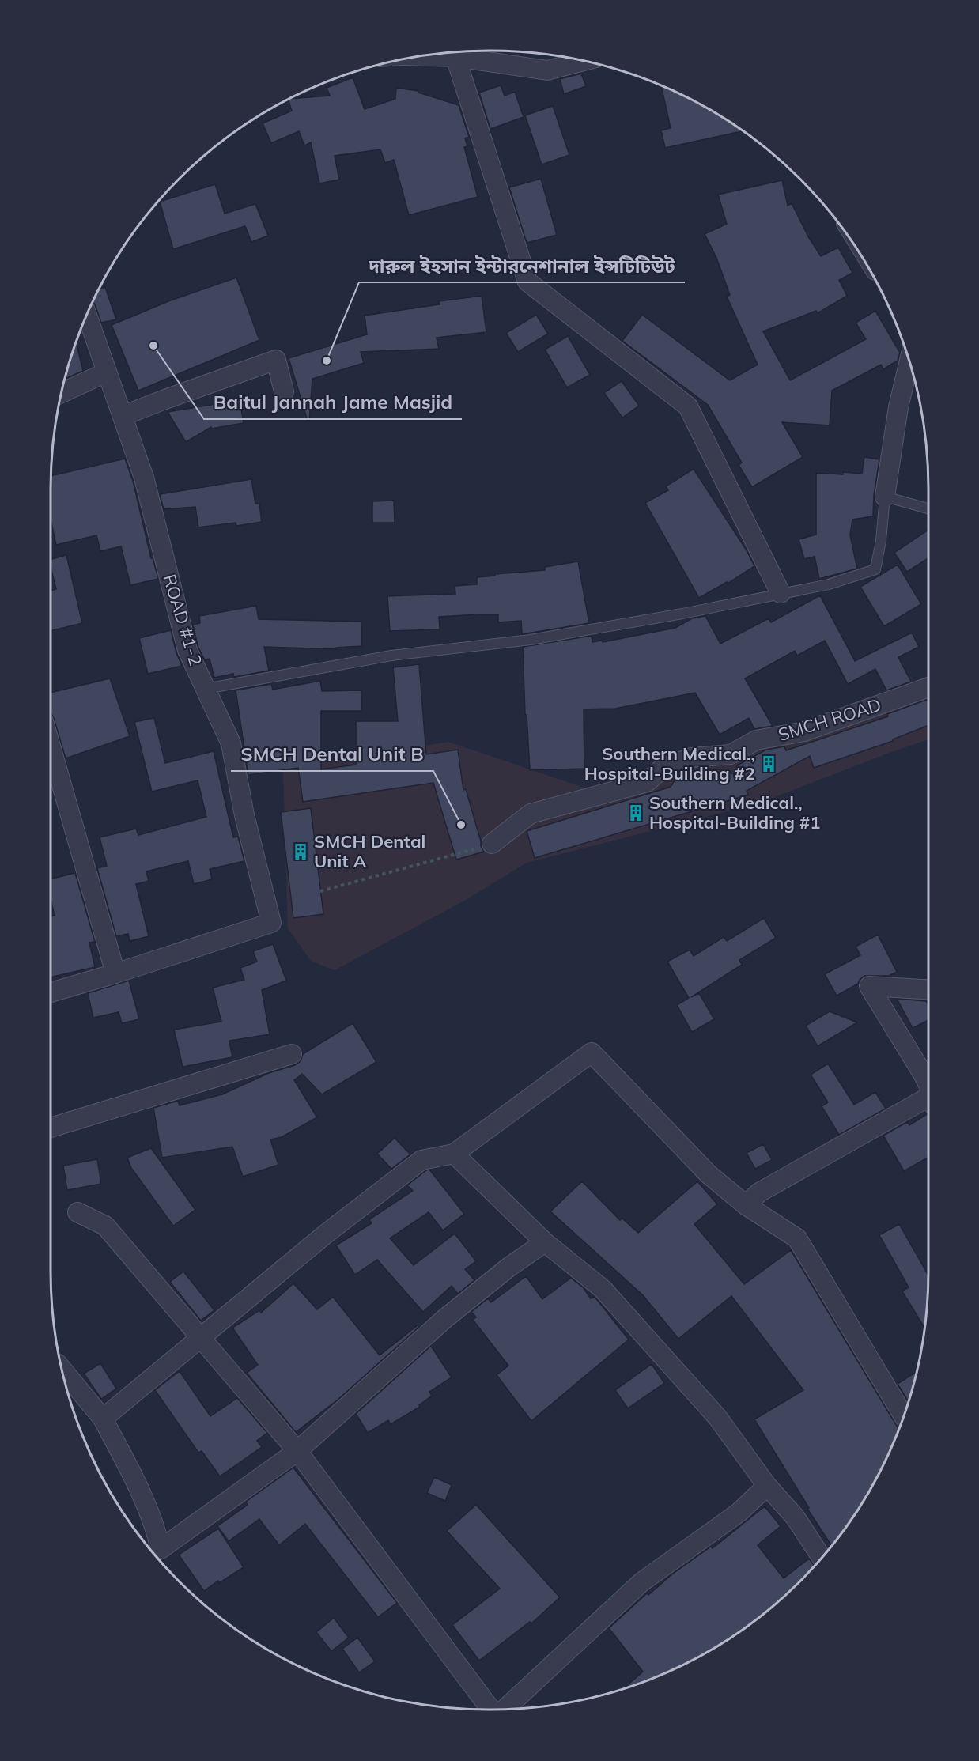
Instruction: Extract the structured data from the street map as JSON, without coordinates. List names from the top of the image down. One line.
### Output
{"streets":{"street":["ROAD #1-2","SMCH ROAD"]},"places":{"other":["Baitul Jannah Jame Masjid","দারুল ইহসান ইন্টারনেশানাল ইন্সটিটিউট","SMCH Dental Unit B"],"building":["Southern Medical., Hospital-Building #2","Southern Medical., Hospital-Building #1","SMCH Dental Unit A"]}}
